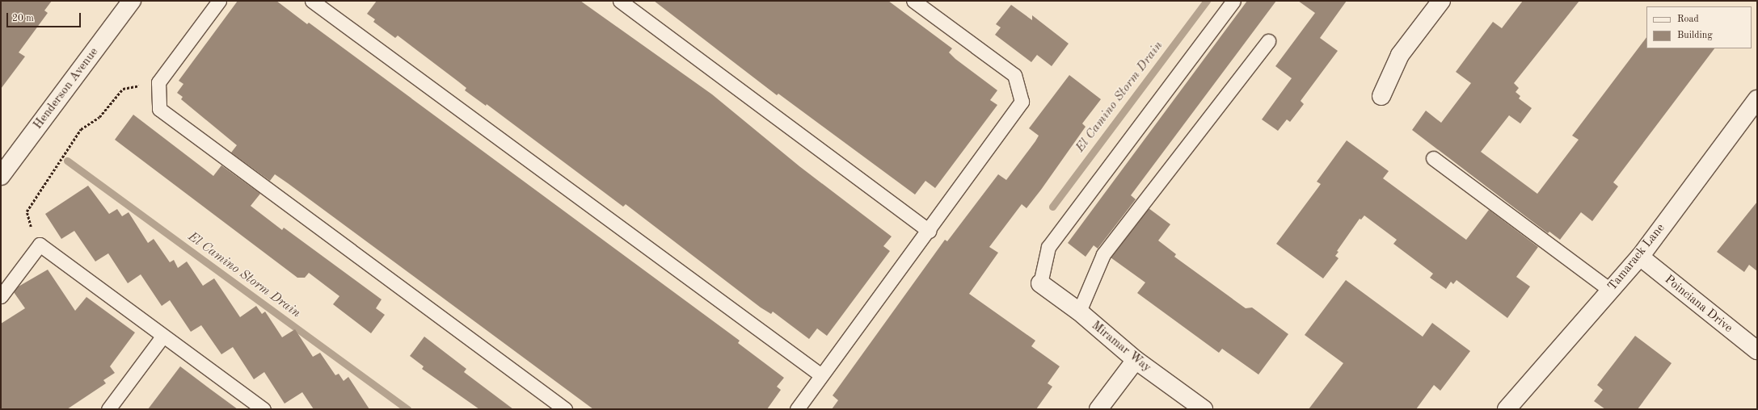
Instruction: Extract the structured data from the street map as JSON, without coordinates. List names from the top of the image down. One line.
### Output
{"streets":{"street":["Henderson Avenue","Tamarack Lane","Poinciana Drive","Miramar Way"]},"crossings":[["Tamarack Lane","Poinciana Drive"]],"water":["El Camino Storm Drain"],"legend":["Road","Building"],"scale_bar":"20 m"}
